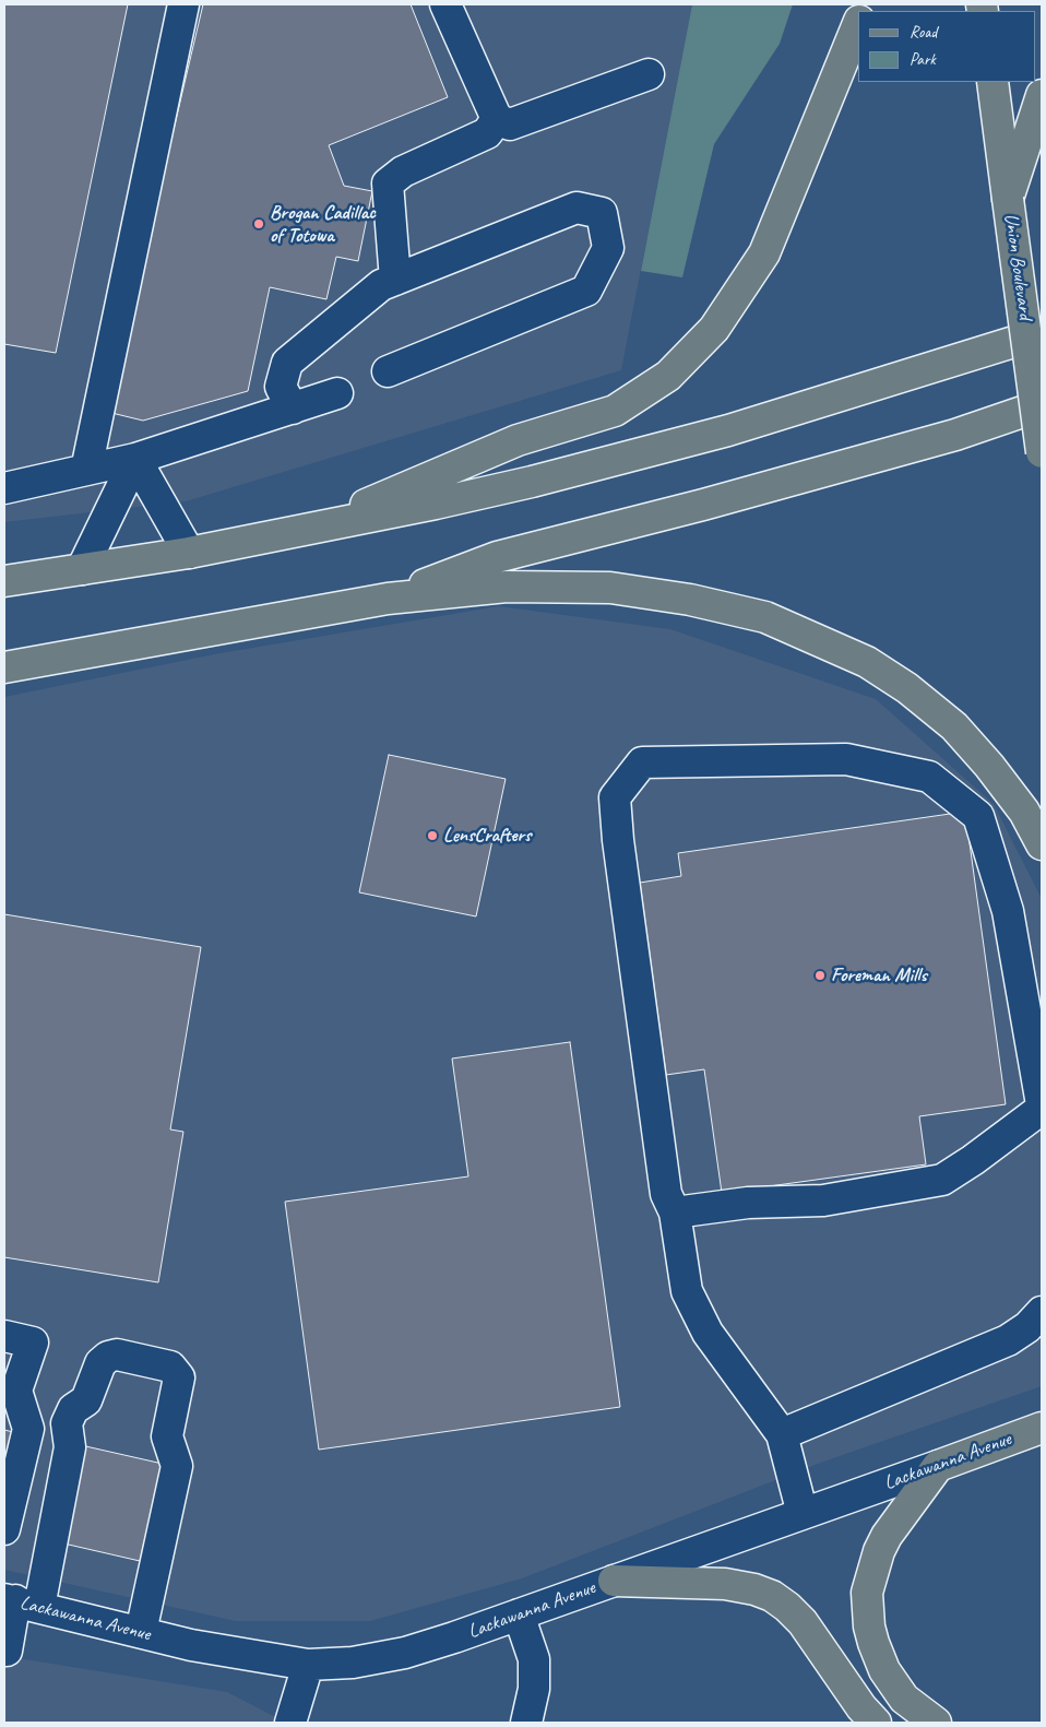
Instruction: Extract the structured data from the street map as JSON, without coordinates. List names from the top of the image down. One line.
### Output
{"streets":{"main road":["Union Boulevard","Lackawanna Avenue"]},"places":["Brogan Cadillac of Totowa","LensCrafters","Foreman Mills"],"legend":["Road","Park"]}
